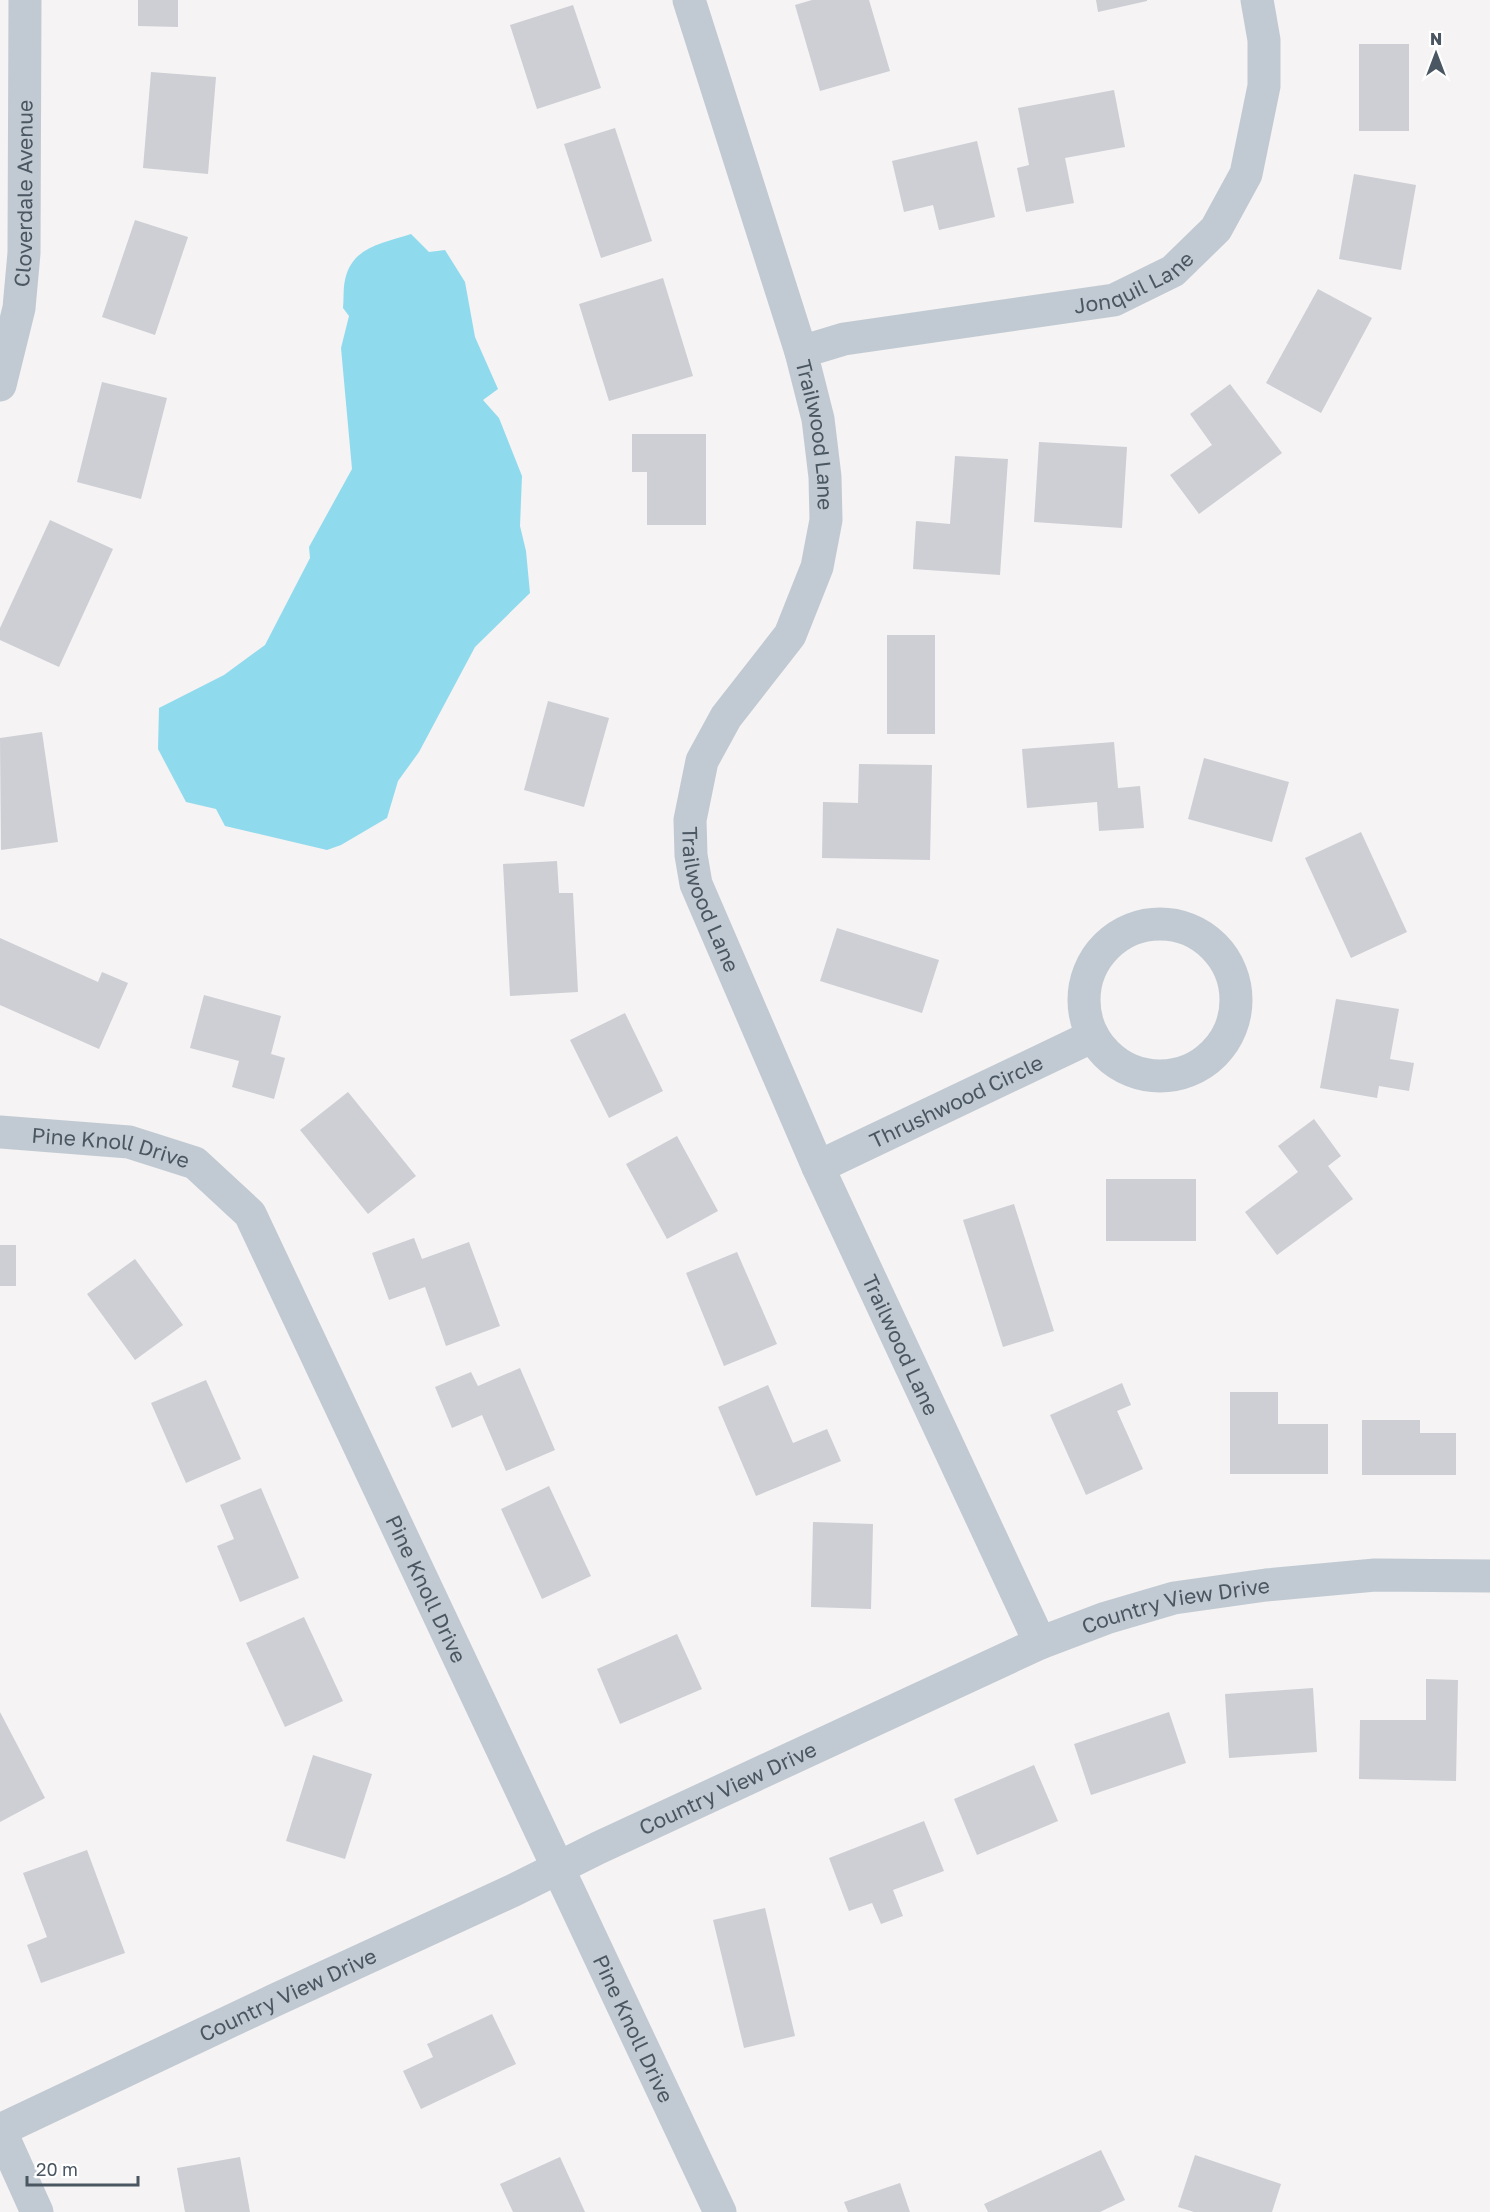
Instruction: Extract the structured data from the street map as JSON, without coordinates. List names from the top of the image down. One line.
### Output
{"streets":{"street":["Cloverdale Avenue","Jonquil Lane","Trailwood Lane","Thrushwood Circle","Pine Knoll Drive","Country View Drive"]},"crossings":[["Jonquil Lane","Trailwood Lane"],["Trailwood Lane","Thrushwood Circle"],["Trailwood Lane","Country View Drive"],["Pine Knoll Drive","Country View Drive"]],"scale_bar":"20 m","north":"top"}
